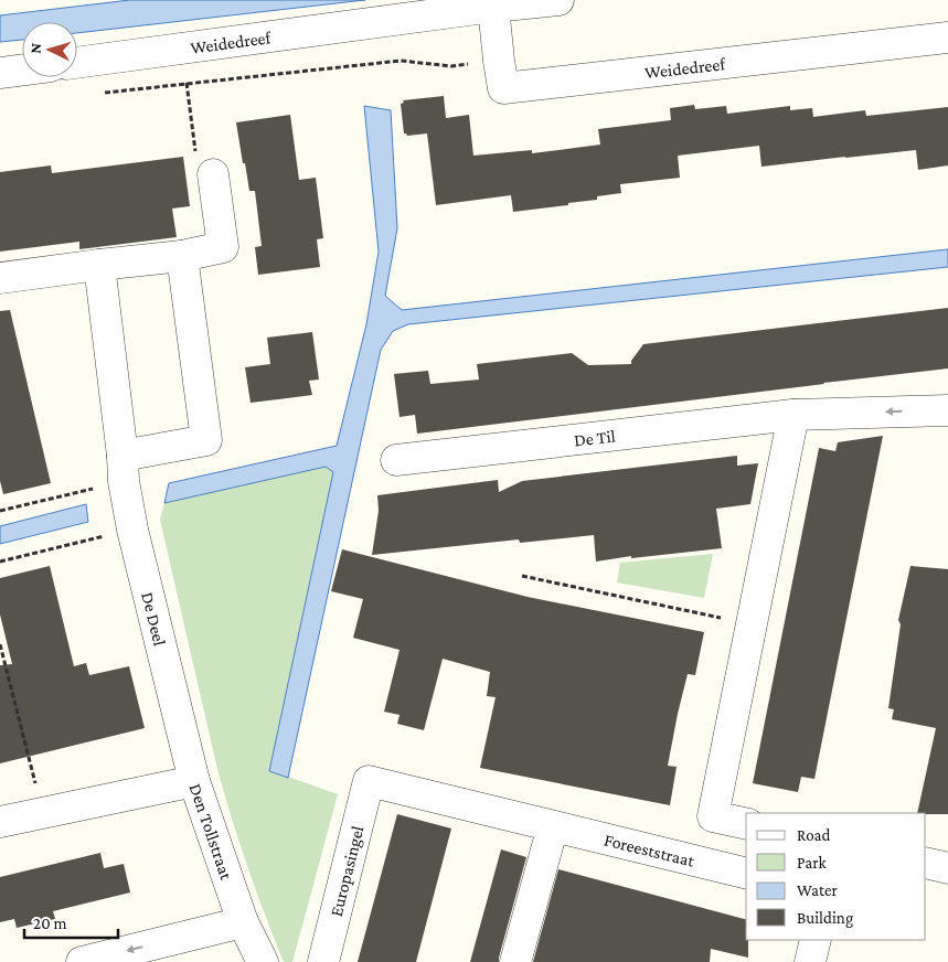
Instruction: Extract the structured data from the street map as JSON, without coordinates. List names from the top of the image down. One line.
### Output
{"streets":{"street":["Weidedreef","De Til","De Deel","Den Tollstraat","Foreeststraat","Europasingel"]},"crossings":[["De Deel","Den Tollstraat"],["Foreeststraat","Europasingel"]],"legend":["Road","Park","Water","Building"],"scale_bar":"20 m","north":"left"}
